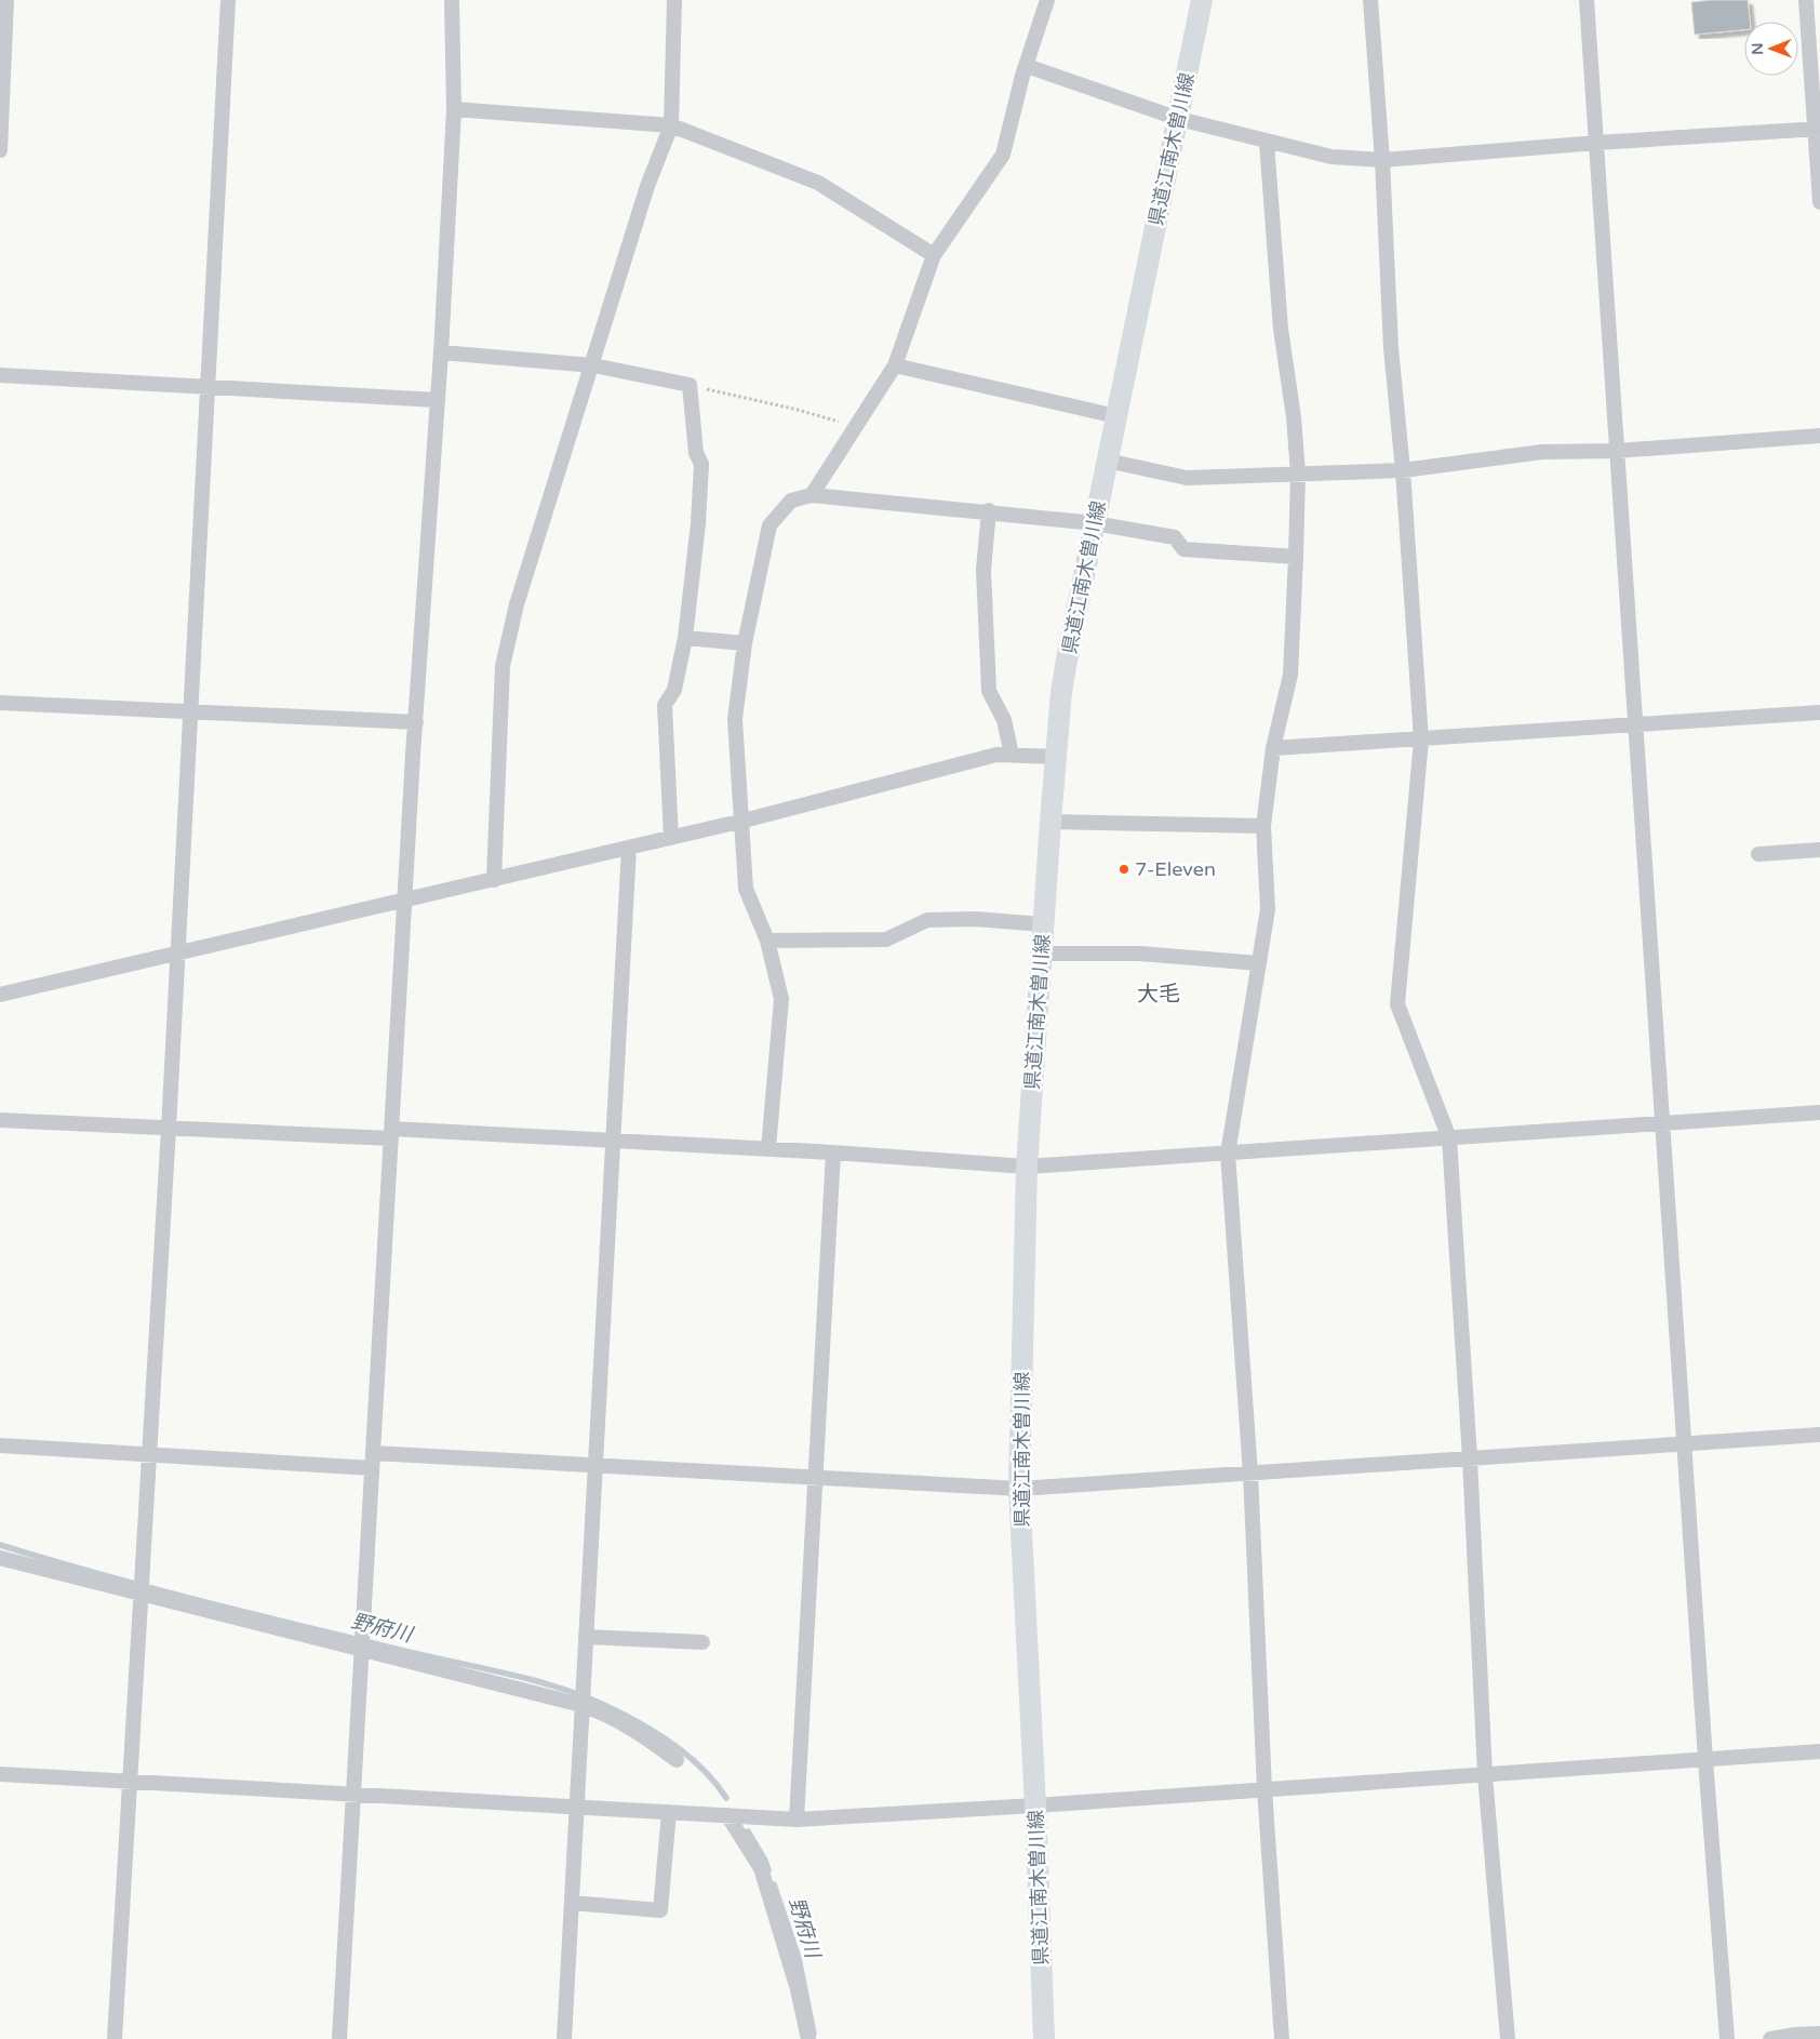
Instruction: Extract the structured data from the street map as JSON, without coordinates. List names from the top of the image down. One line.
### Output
{"streets":{"main road":["県道江南木曽川線"]},"districts":["大毛"],"water":["野府川"],"places":["7-Eleven"],"north":"left"}
